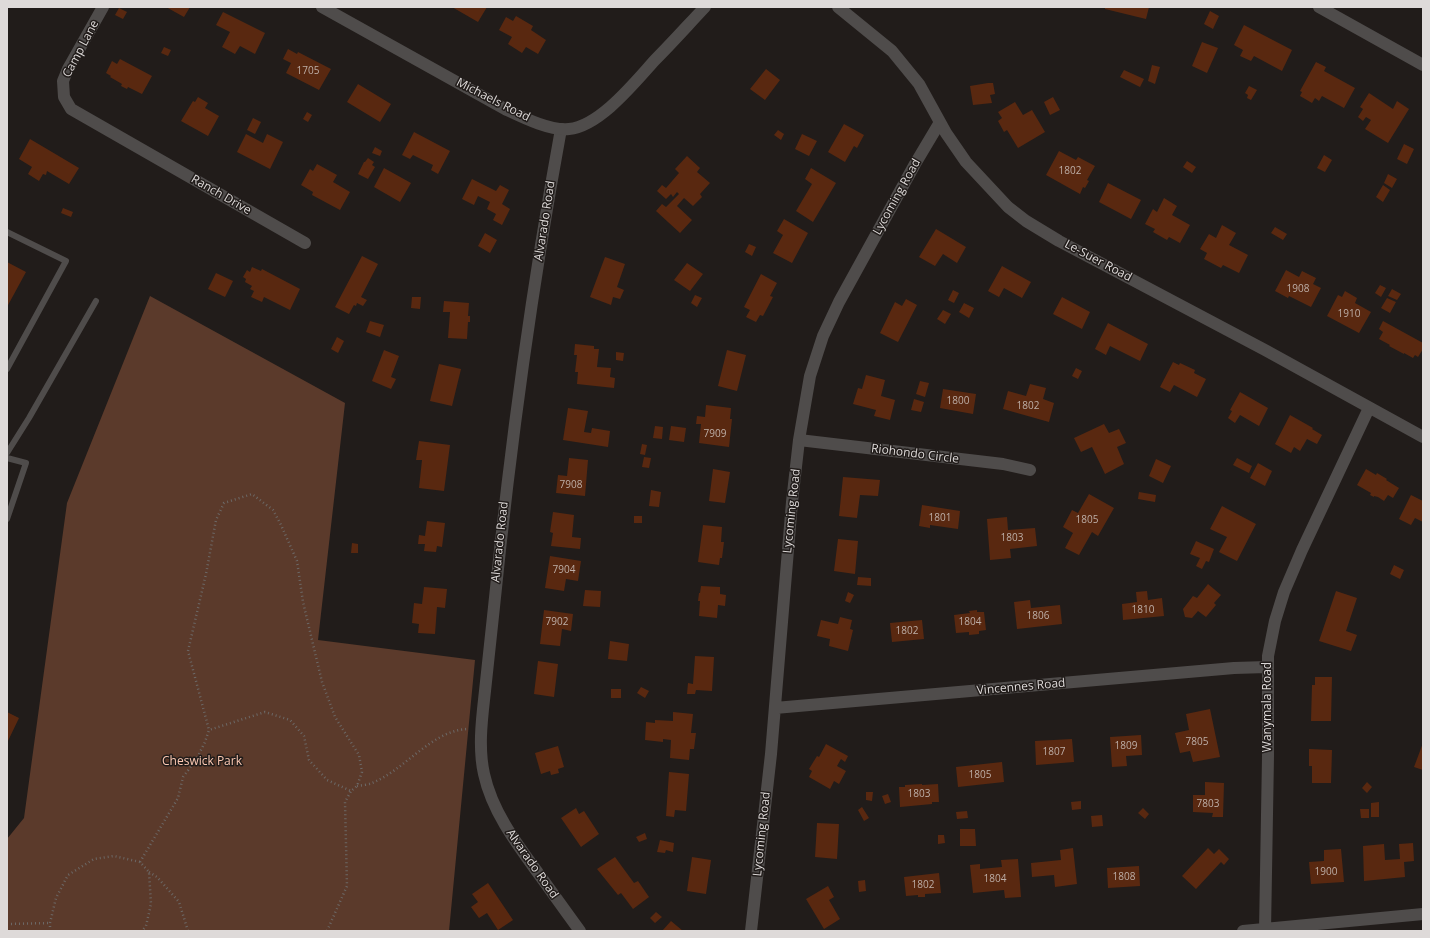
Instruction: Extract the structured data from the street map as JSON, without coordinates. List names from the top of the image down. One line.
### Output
{"streets":{"street":["Camp Lane","Michaels Road","Ranch Drive","Lycoming Road","Alvarado Road","Le-Suer Road","Riohondo Circle","Vincennes Road","Wanymala Road"]},"crossings":[["Camp Lane","Ranch Drive"],["Michaels Road","Alvarado Road"],["Lycoming Road","Le-Suer Road"],["Lycoming Road","Riohondo Circle"],["Lycoming Road","Vincennes Road"],["Le-Suer Road","Wanymala Road"],["Vincennes Road","Wanymala Road"]],"parks":["Cheswick Park"],"house_numbers":["1705","1802","1908","1910","1800","1802","7909","7908","1801","1805","1803","7904","1810","1806","7902","1804","1802","7805","1809","1807","1805","1803","7803","1900","1808","1804","1802"]}
